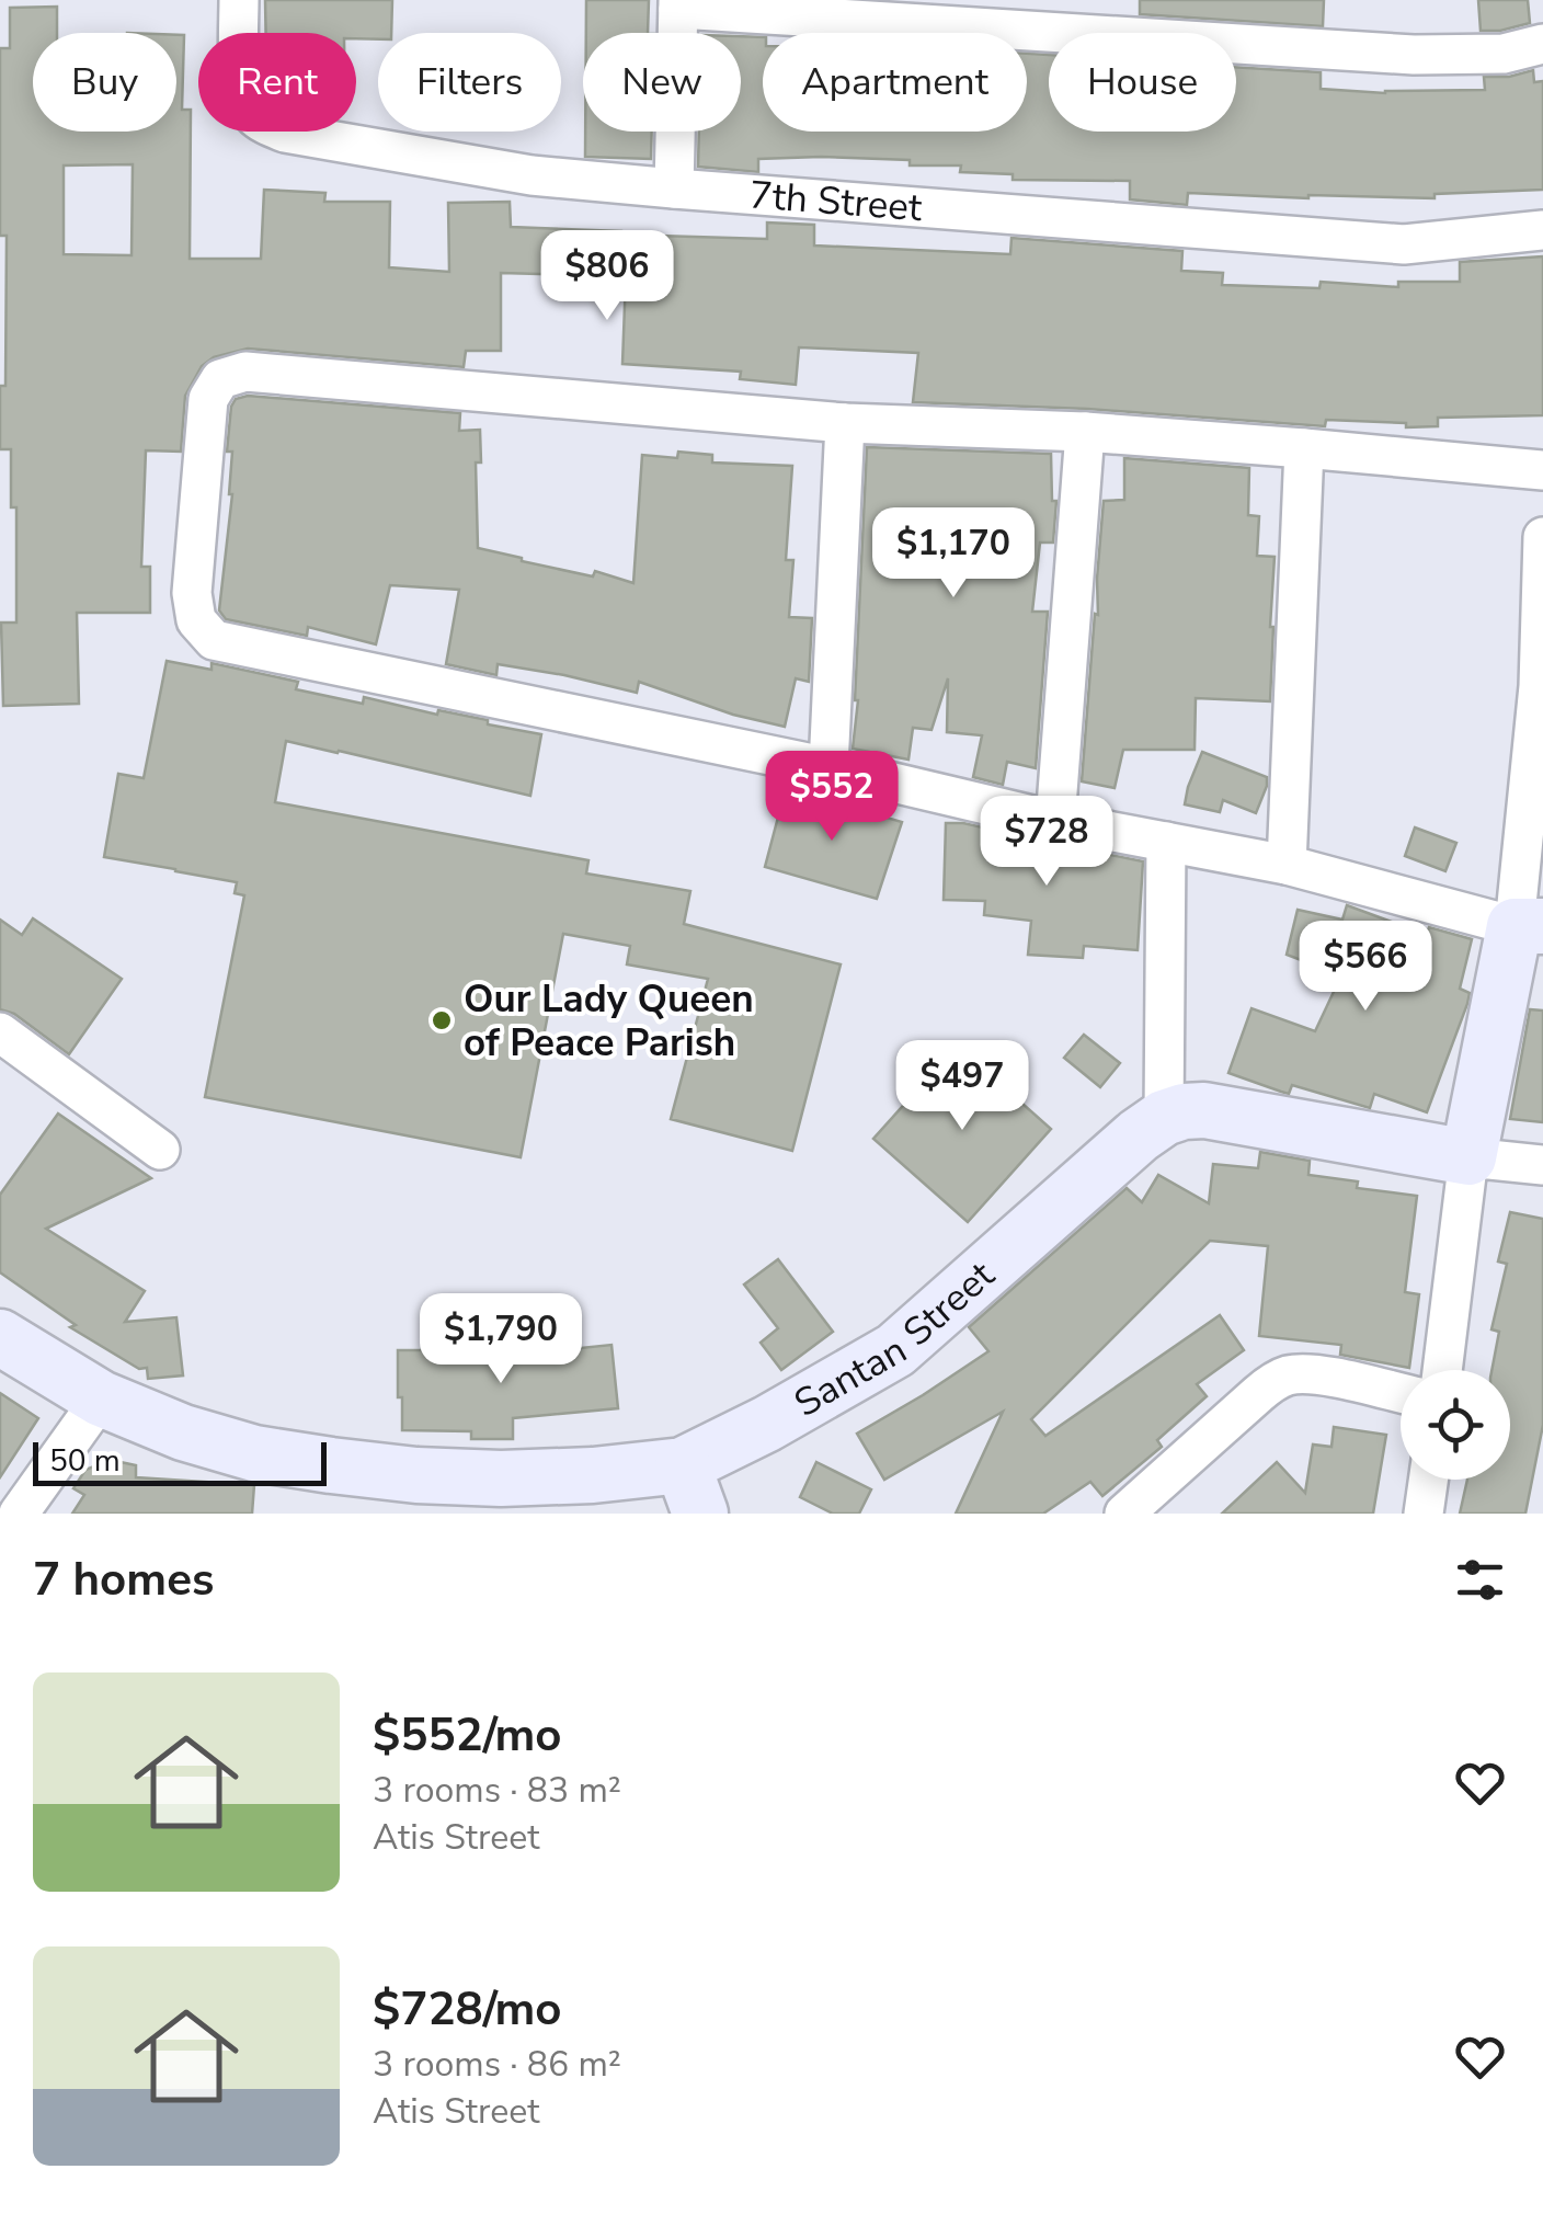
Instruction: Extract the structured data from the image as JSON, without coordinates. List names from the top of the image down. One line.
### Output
{"streets":{"street":["7th Street","Santan Street"]},"places":["Our Lady Queen of Peace Parish"],"scale_bar":"50 m","page":{"chip":["Buy","Rent","Filters","New","Apartment","House"],"price":["$806","$1,170","$552","$728","$566","$497","$1,790"],"scale":"50 m","heading":"7 homes","list":[{"name":"$552/mo","note":"3 rooms · 83 m² · Atis Street"},{"name":"$728/mo","note":"3 rooms · 86 m² · Atis Street"}]}}
